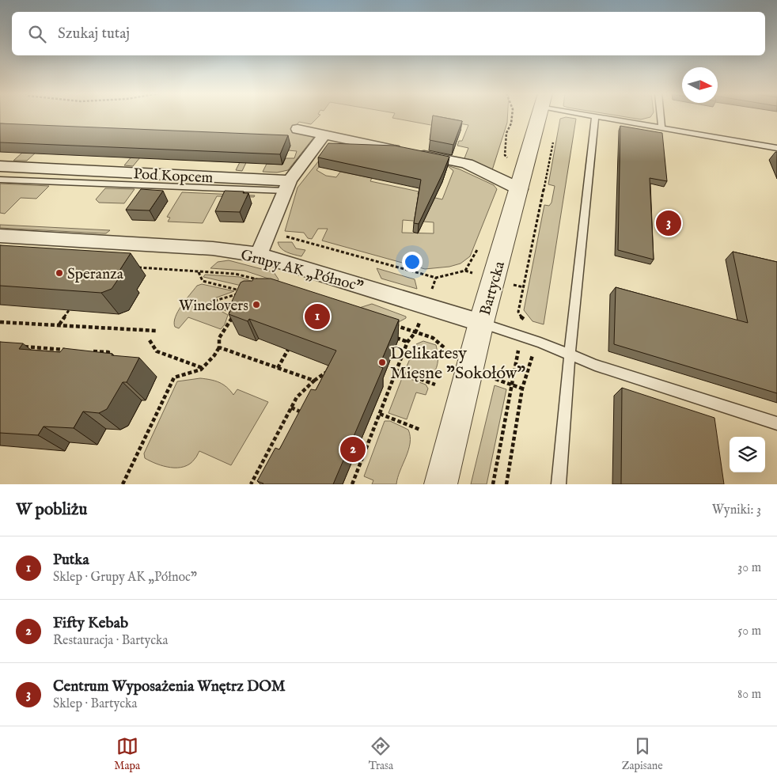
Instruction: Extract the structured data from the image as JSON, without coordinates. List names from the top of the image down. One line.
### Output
{"streets":{"street":["Pod Kopcem","Grupy AK „Północ”","Bartycka"]},"crossings":[["Grupy AK „Północ”","Bartycka"]],"places":["Speranza","Winelovers","Delikatesy Mięsne \"Sokołów\""],"north":"right","page":{"search":"Szukaj tutaj","pins":["3","1","2"],"heading":["W pobliżu","Wyniki: 3"],"list":[{"mark":"1","name":"Putka","note":"Sklep · Grupy AK „Północ”","value":"30 m"},{"mark":"2","name":"Fifty Kebab","note":"Restauracja · Bartycka","value":"50 m"},{"mark":"3","name":"Centrum Wyposażenia Wnętrz DOM","note":"Sklep · Bartycka","value":"80 m"}],"nav":["Mapa","Trasa","Zapisane"]}}
